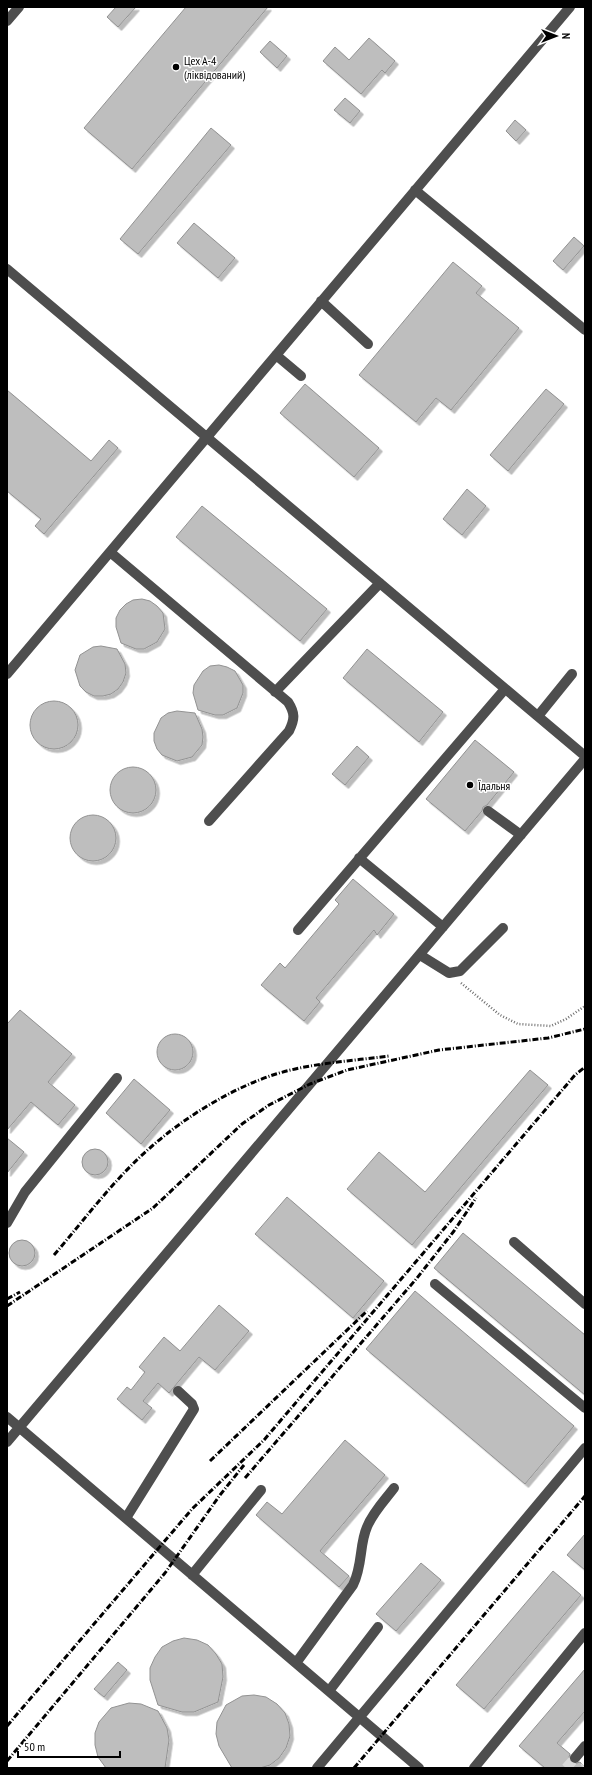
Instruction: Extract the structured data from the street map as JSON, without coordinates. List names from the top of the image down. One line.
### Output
{"places":["Цех А-4 (ліквідований)","Їдальня"],"scale_bar":"50 m","north":"right"}
